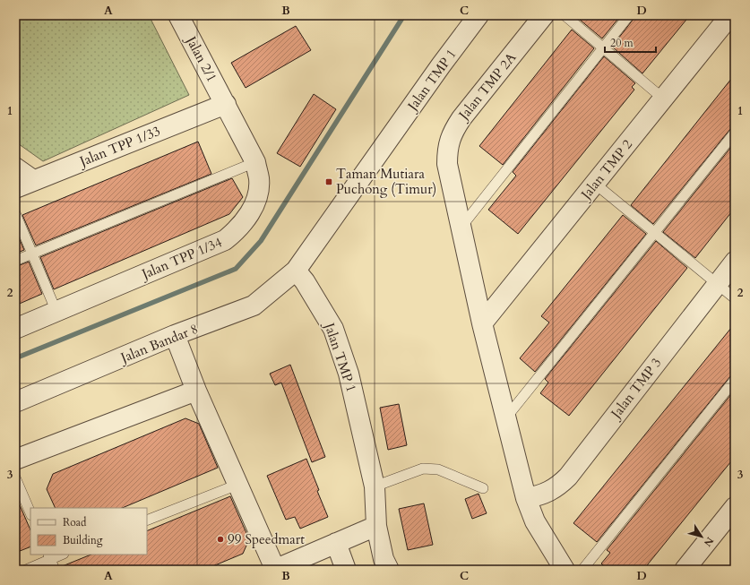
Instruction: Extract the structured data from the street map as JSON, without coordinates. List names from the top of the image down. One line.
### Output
{"streets":{"street":["Jalan 2/1","Jalan TMP 1","Jalan TMP 2A","Jalan TPP 1/33","Jalan TMP 2","Jalan TPP 1/34","Jalan Bandar 8","Jalan TMP 3"]},"crossings":[["Jalan 2/1","Jalan TPP 1/33"],["Jalan 2/1","Jalan TPP 1/34"],["Jalan TMP 1","Jalan Bandar 8"],["Jalan TMP 2A","Jalan TMP 2"],["Jalan TMP 2A","Jalan TMP 3"],["Jalan TPP 1/33","Jalan TPP 1/34"]],"places":{"transit":["Taman Mutiara Puchong (Timur)"],"other":["99 Speedmart"]},"legend":["Road","Building"],"scale_bar":"20 m","north":"bottom right","grid":{"columns":["A","B","C","D"],"rows":["1","2","3"]}}
